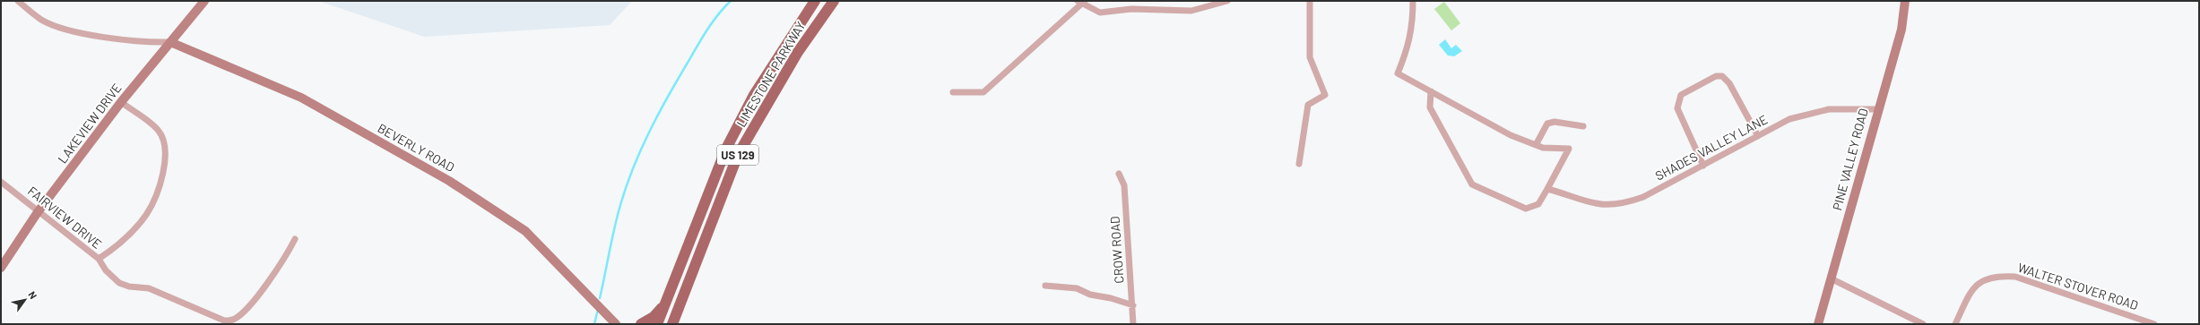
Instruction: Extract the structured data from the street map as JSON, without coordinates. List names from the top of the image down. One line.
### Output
{"streets":{"main road":["LIMESTONE PARKWAY","US 129"],"street":["LAKEVIEW DRIVE","BEVERLY ROAD","SHADES VALLEY LANE","PINE VALLEY ROAD","FAIRVIEW DRIVE","CROW ROAD","WALTER STOVER ROAD"]},"crossings":[["LAKEVIEW DRIVE","BEVERLY ROAD"],["LAKEVIEW DRIVE","FAIRVIEW DRIVE"],["SHADES VALLEY LANE","PINE VALLEY ROAD"]],"north":"top right"}
